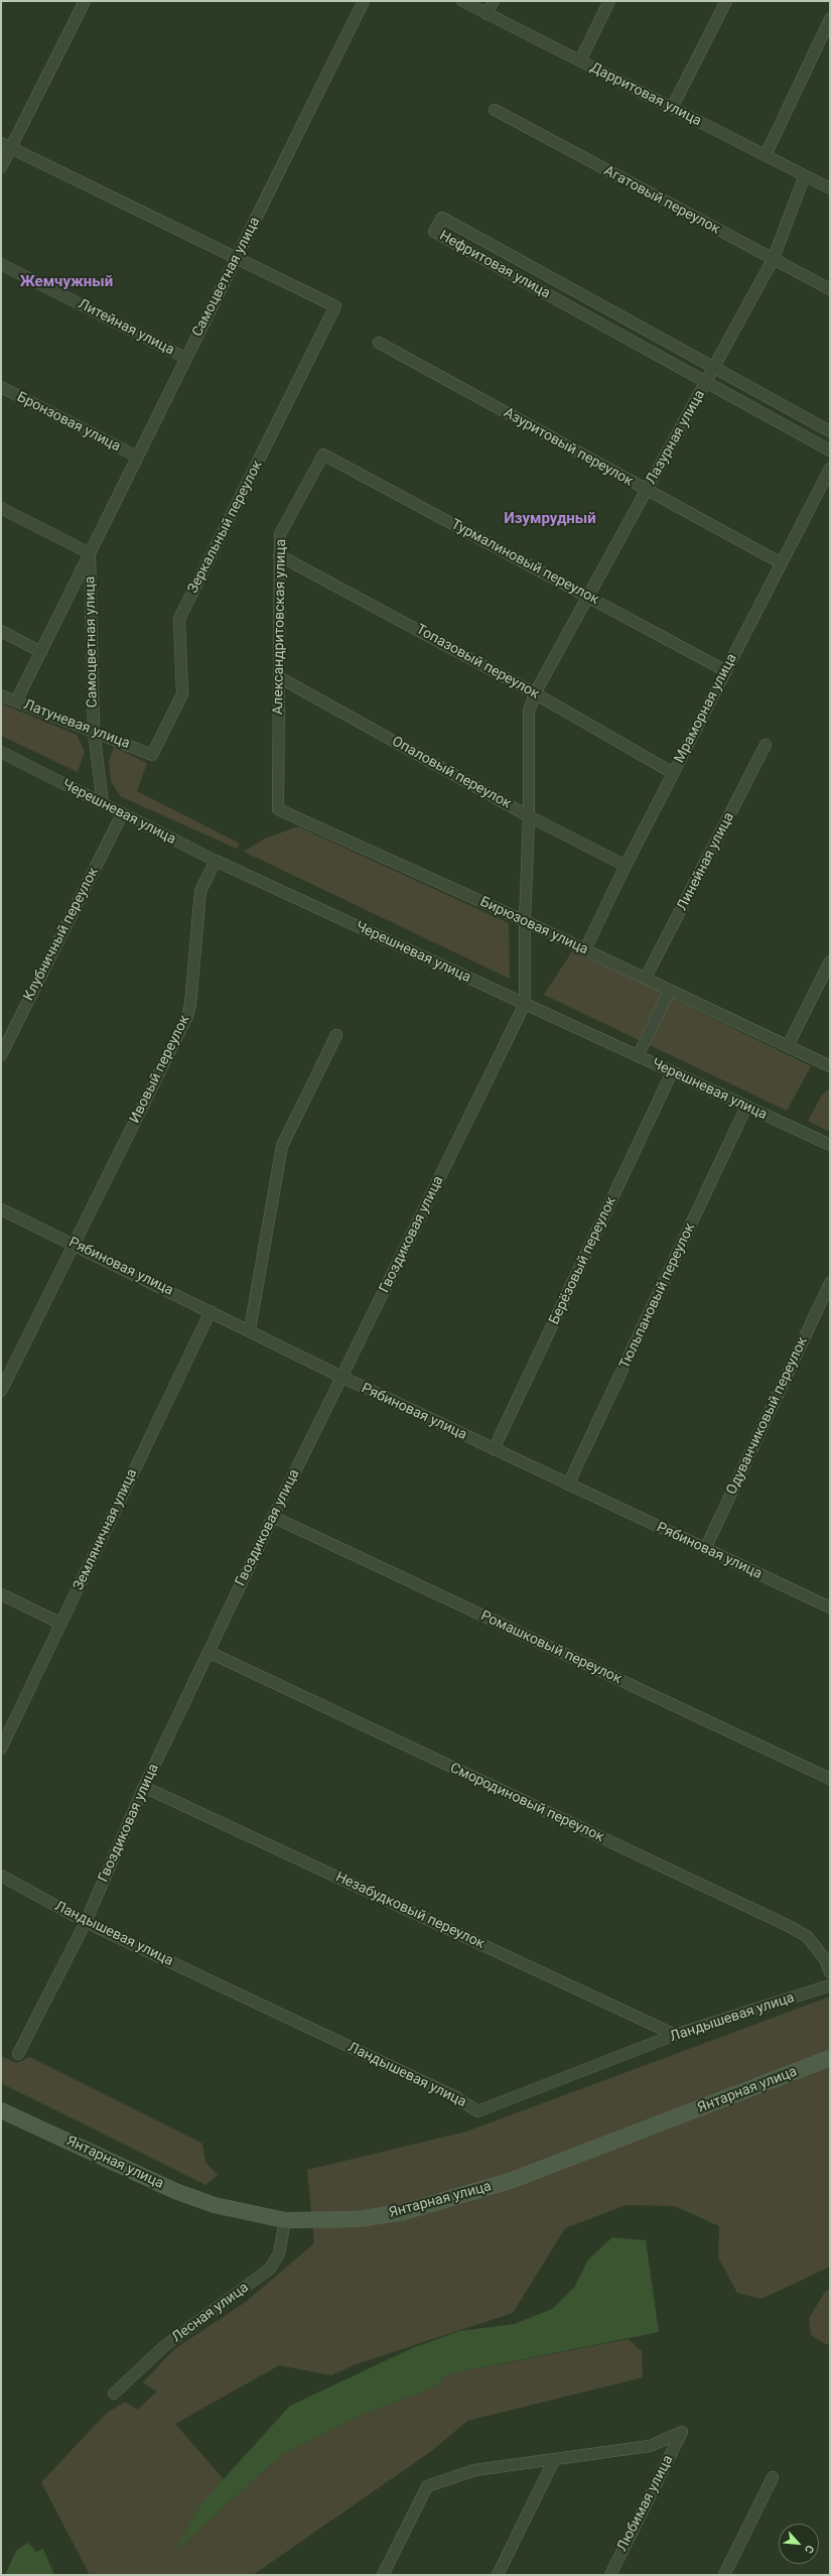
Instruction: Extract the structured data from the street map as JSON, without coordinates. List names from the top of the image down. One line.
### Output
{"streets":{"street":["Дарритовая улица","Агатовый переулок","Нефритовая улица","Самоцветная улица","Литейная улица","Бронзовая улица","Лазурная улица","Азуритовый переулок","Зеркальный переулок","Турмалиновый переулок","Александритовская улица","Топазовый переулок","Мраморная улица","Латуневая улица","Опаловый переулок","Черешневая улица","Линейная улица","Бирюзовая улица","Клубничный переулок","Ивовый переулок","Гвоздиковая улица","Берёзовый переулок","Рябиновая улица","Тюльпановый переулок","Одуванчиковый переулок","Земляничная улица","Ромашковый переулок","Смородиновый переулок","Незабудковый переулок","Ландышевая улица","Янтарная улица","Лесная улица","Любимая улица"]},"crossings":[["Дарритовая улица","Лазурная улица"],["Агатовый переулок","Лазурная улица"],["Нефритовая улица","Лазурная улица"],["Самоцветная улица","Литейная улица"],["Самоцветная улица","Бронзовая улица"],["Самоцветная улица","Зеркальный переулок"],["Самоцветная улица","Латуневая улица"],["Самоцветная улица","Черешневая улица"],["Лазурная улица","Азуритовый переулок"],["Лазурная улица","Турмалиновый переулок"],["Лазурная улица","Топазовый переулок"],["Лазурная улица","Опаловый переулок"],["Лазурная улица","Черешневая улица"],["Лазурная улица","Бирюзовая улица"],["Лазурная улица","Гвоздиковая улица"],["Азуритовый переулок","Мраморная улица"],["Зеркальный переулок","Латуневая улица"],["Турмалиновый переулок","Александритовская улица"],["Турмалиновый переулок","Мраморная улица"],["Александритовская улица","Топазовый переулок"],["Александритовская улица","Опаловый переулок"],["Александритовская улица","Бирюзовая улица"],["Топазовый переулок","Мраморная улица"],["Мраморная улица","Опаловый переулок"],["Мраморная улица","Бирюзовая улица"],["Черешневая улица","Клубничный переулок"],["Черешневая улица","Ивовый переулок"],["Черешневая улица","Гвоздиковая улица"],["Черешневая улица","Берёзовый переулок"],["Черешневая улица","Тюльпановый переулок"],["Линейная улица","Бирюзовая улица"],["Ивовый переулок","Рябиновая улица"],["Гвоздиковая улица","Рябиновая улица"],["Гвоздиковая улица","Ромашковый переулок"],["Гвоздиковая улица","Смородиновый переулок"],["Гвоздиковая улица","Незабудковый переулок"],["Гвоздиковая улица","Ландышевая улица"],["Берёзовый переулок","Рябиновая улица"],["Рябиновая улица","Тюльпановый переулок"],["Рябиновая улица","Одуванчиковый переулок"],["Рябиновая улица","Земляничная улица"],["Незабудковый переулок","Ландышевая улица"],["Янтарная улица","Лесная улица"]],"districts":["Жемчужный","Изумрудный"],"north":"bottom right"}
